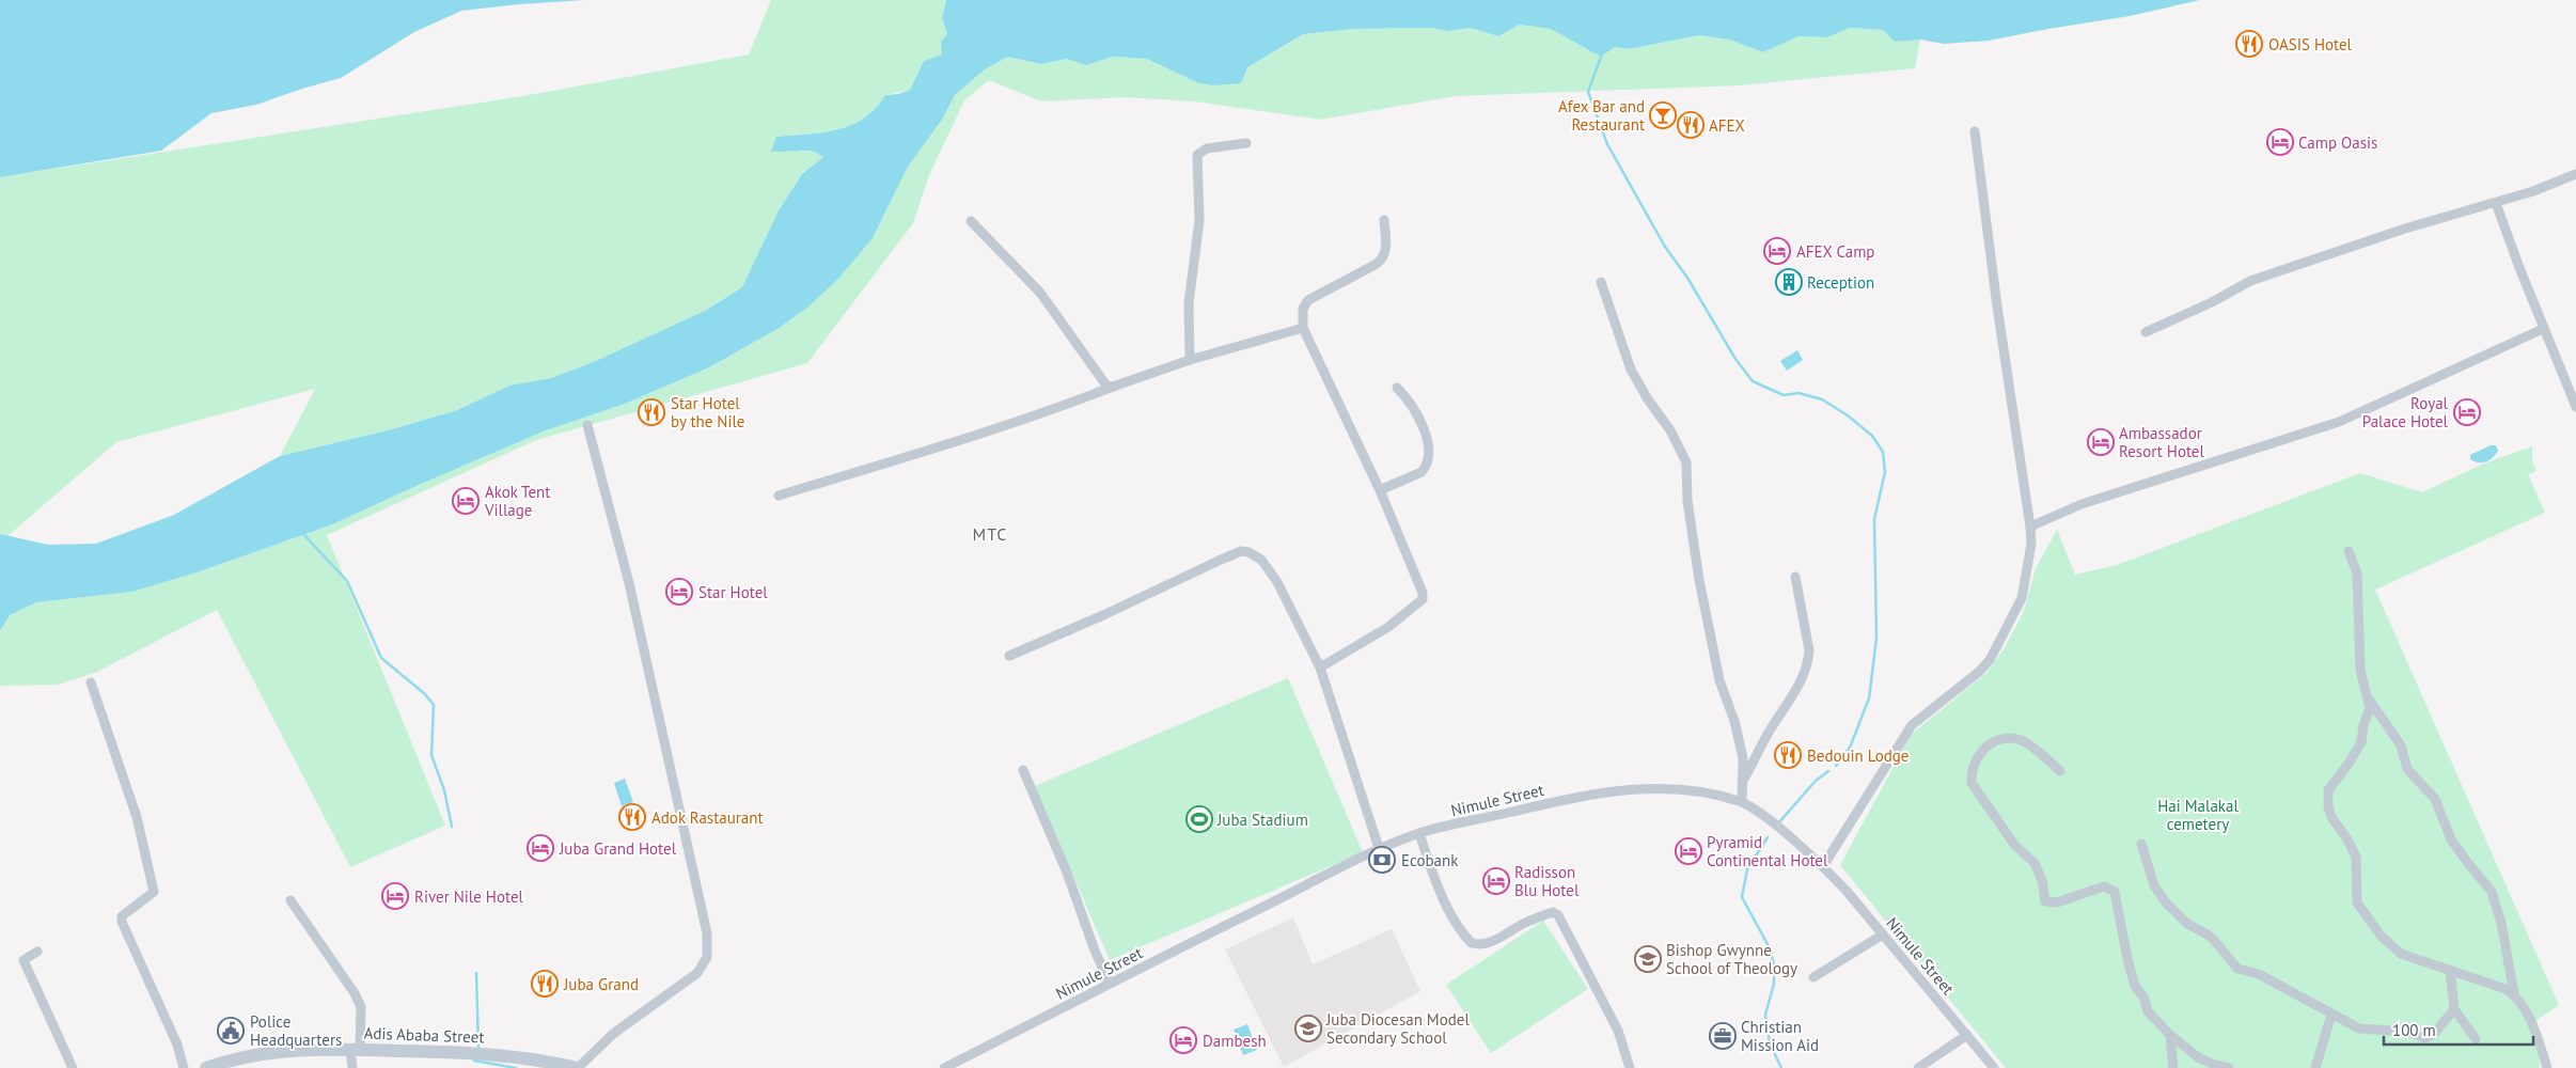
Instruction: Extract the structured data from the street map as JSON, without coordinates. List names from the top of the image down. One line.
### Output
{"streets":{"street":["Nimule Street","Adis Ababa Street"]},"districts":["MTC"],"parks":["Hai Malakal cemetery"],"places":{"restaurant":["OASIS Hotel","AFEX","Star Hotel by the Nile","Bedouin Lodge","Adok Rastaurant","Juba Grand"],"bar":["Afex Bar and Restaurant"],"hotel":["Camp Oasis","AFEX Camp","Royal Palace Hotel","Ambassador Resort Hotel","Akok Tent Village","Star Hotel","Juba Grand Hotel","Pyramid Continental Hotel","Radisson Blu Hotel","River Nile Hotel","Dambesh"],"building":["Reception"],"sports":["Juba Stadium"],"bank":["Ecobank"],"school or university":["Bishop Gwynne School of Theology","Juba Diocesan Model Secondary School"],"public building":["Police Headquarters"],"office":["Christian Mission Aid"]},"scale_bar":"100 m"}
